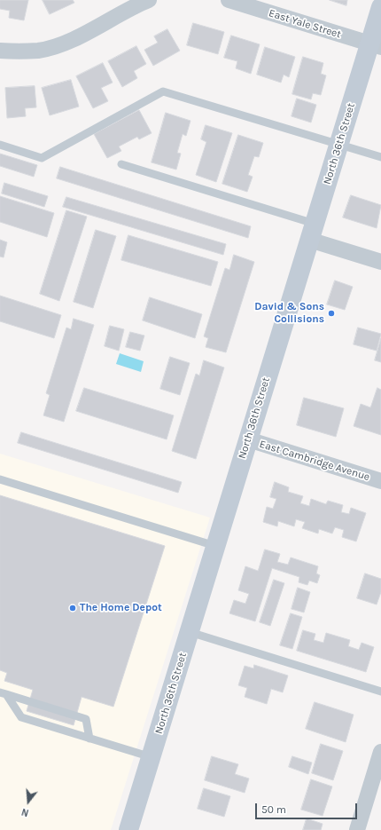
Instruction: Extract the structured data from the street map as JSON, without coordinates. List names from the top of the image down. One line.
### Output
{"streets":{"main road":["North 36th Street"],"street":["East Yale Street","East Cambridge Avenue"]},"crossings":[["East Yale Street","North 36th Street"],["North 36th Street","East Cambridge Avenue"]],"places":["David & Sons Collisions","The Home Depot"],"scale_bar":"50 m","north":"bottom"}
